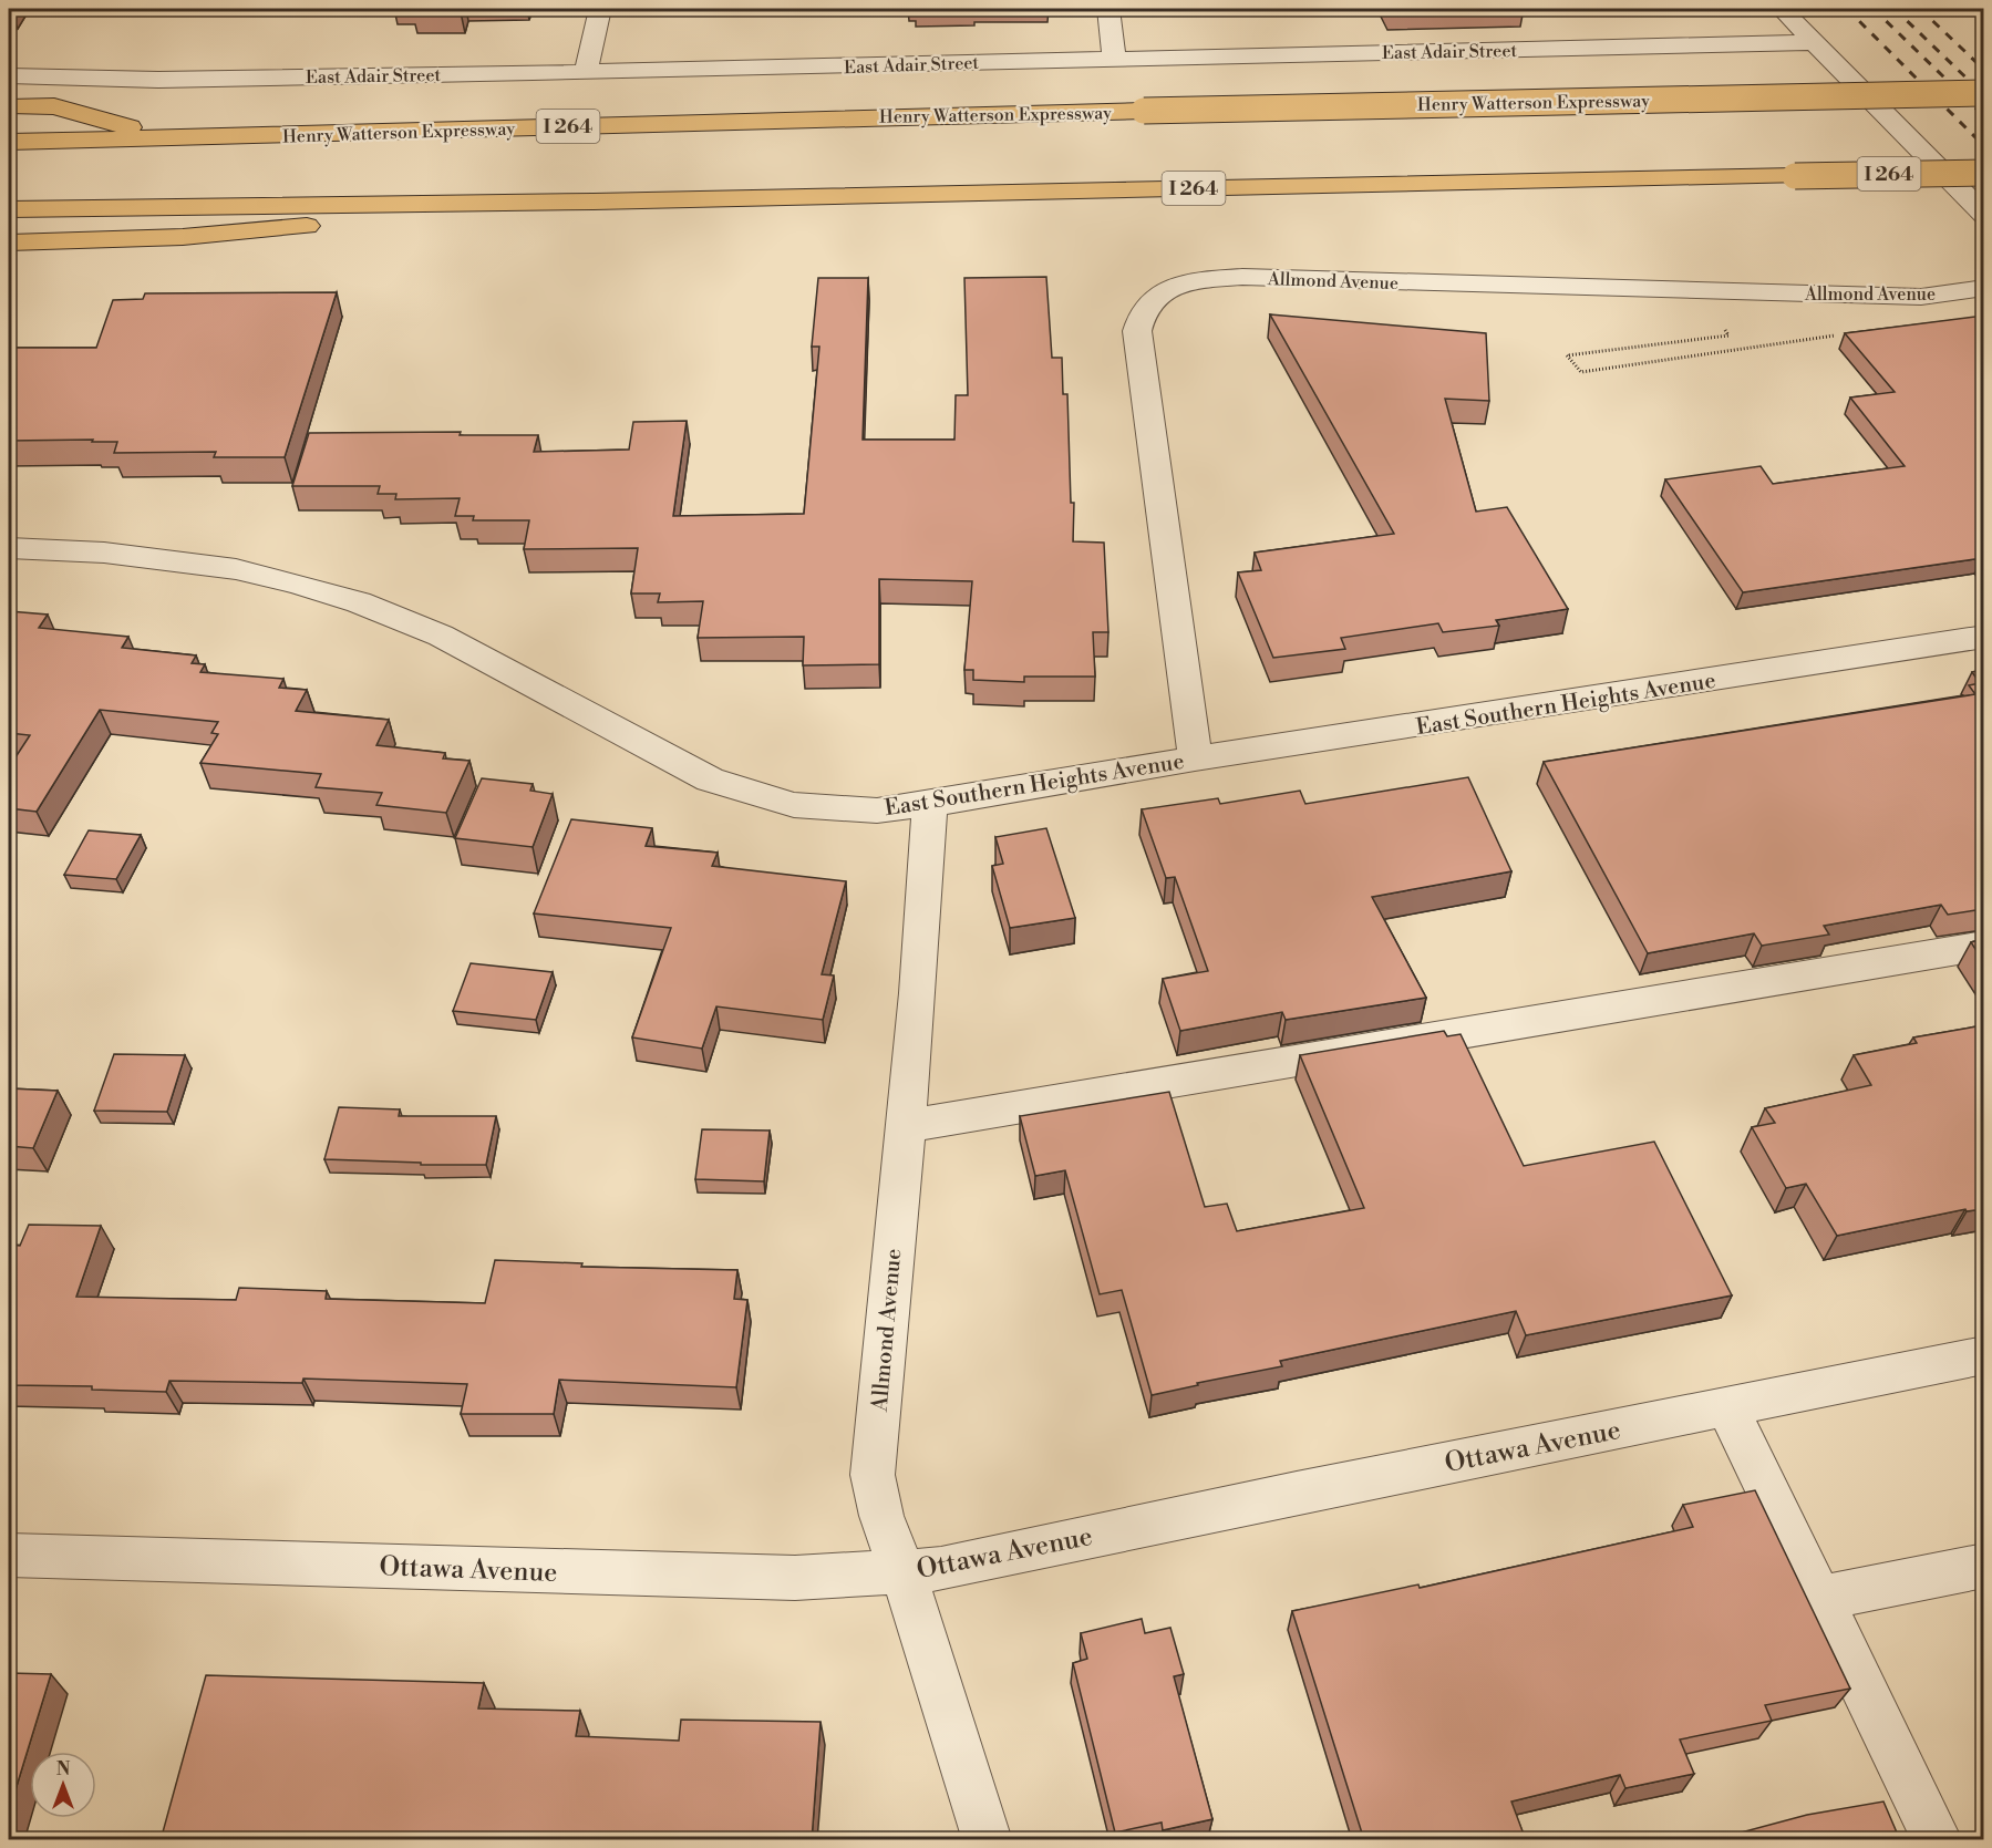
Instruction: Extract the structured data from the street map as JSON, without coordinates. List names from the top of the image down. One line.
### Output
{"streets":{"highway":["Henry Watterson Expressway","I 264"],"street":["East Adair Street","Allmond Avenue","East Southern Heights Avenue","Ottawa Avenue"]},"crossings":[["Allmond Avenue","East Southern Heights Avenue"],["Allmond Avenue","Ottawa Avenue"]],"north":"top"}
